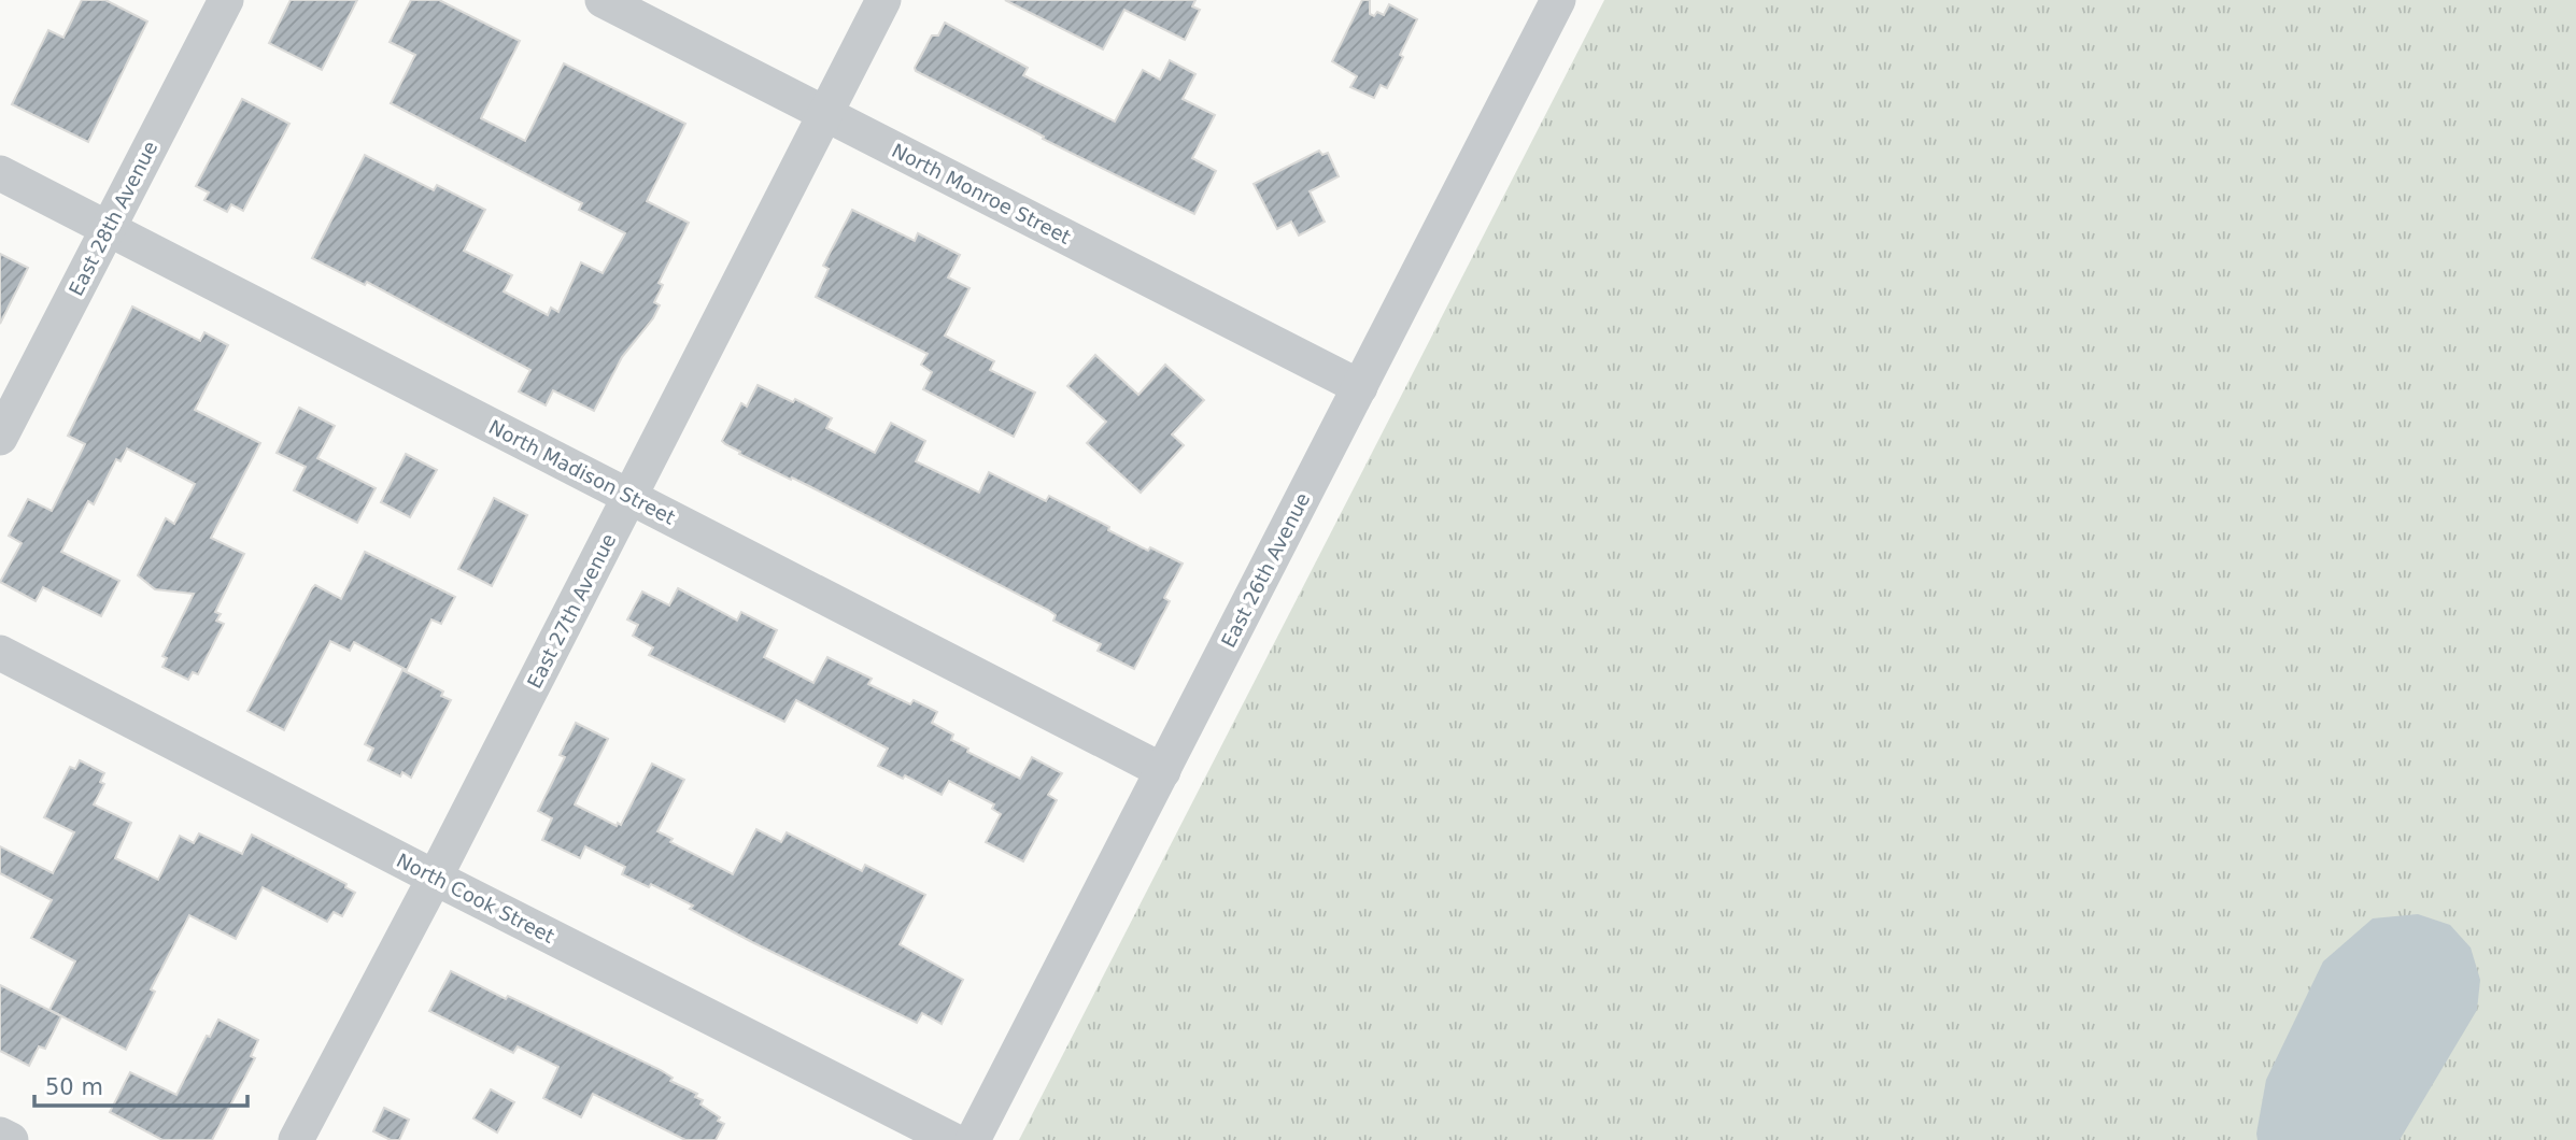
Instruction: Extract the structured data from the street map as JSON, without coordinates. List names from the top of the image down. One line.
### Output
{"streets":{"street":["North Monroe Street","East 28th Avenue","North Madison Street","East 26th Avenue","East 27th Avenue","North Cook Street"]},"crossings":[["North Monroe Street","East 26th Avenue"],["North Monroe Street","East 27th Avenue"],["East 28th Avenue","North Madison Street"],["North Madison Street","East 26th Avenue"],["North Madison Street","East 27th Avenue"],["East 27th Avenue","North Cook Street"]],"scale_bar":"50 m"}
